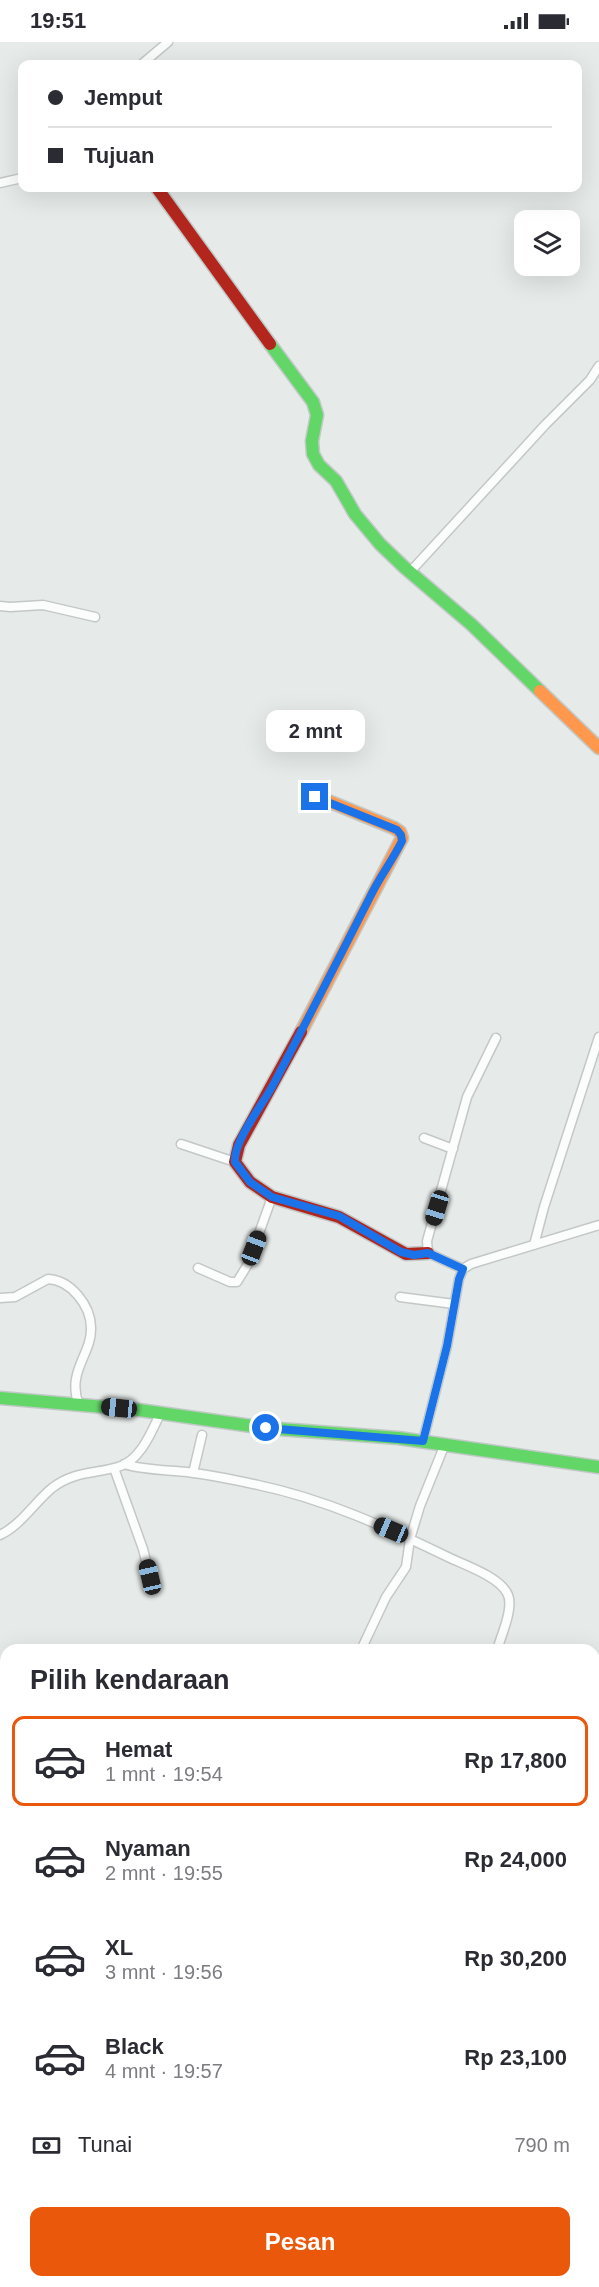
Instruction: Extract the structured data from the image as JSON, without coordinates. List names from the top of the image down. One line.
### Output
{"page":{"status":"19:51","banner":["Jemput","Tujuan"],"bubble":"2 mnt","heading":"Pilih kendaraan","list":[{"name":"Hemat","note":"1 mnt · 19:54","value":"Rp 17,800"},{"name":"Nyaman","note":"2 mnt · 19:55","value":"Rp 24,000"},{"name":"XL","note":"3 mnt · 19:56","value":"Rp 30,200"},{"name":"Black","note":"4 mnt · 19:57","value":"Rp 23,100"}],"pay":["Tunai","790 m"],"buttons":"Pesan"}}
